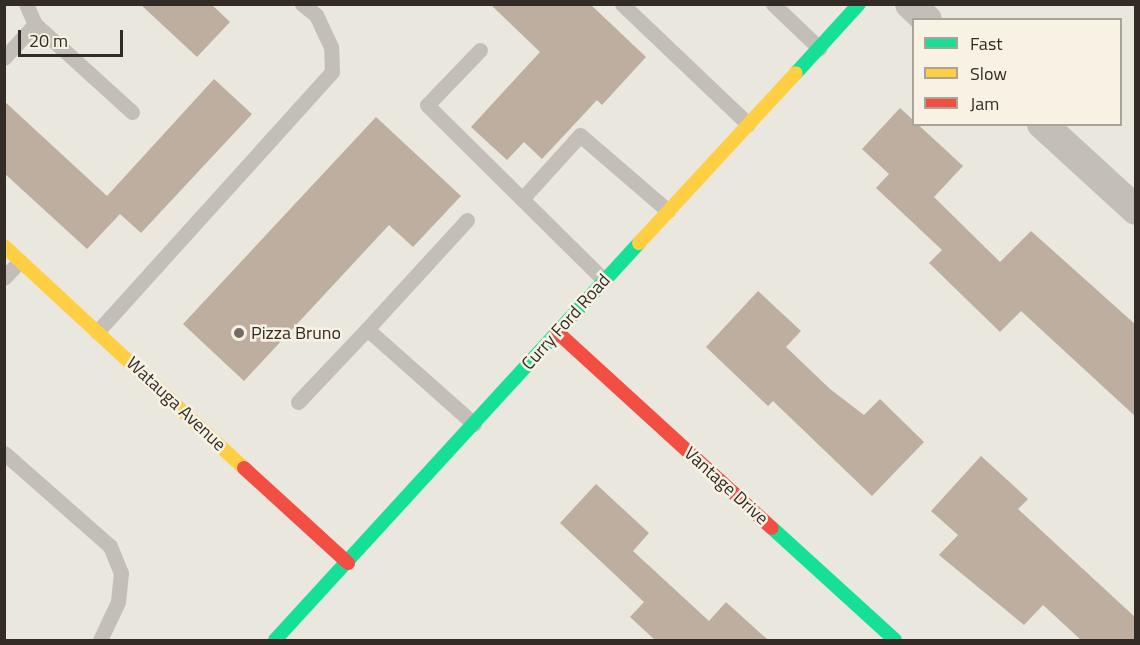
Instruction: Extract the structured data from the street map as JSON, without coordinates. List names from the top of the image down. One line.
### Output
{"streets":{"street":["Curry Ford Road","Watauga Avenue","Vantage Drive"]},"crossings":[["Curry Ford Road","Watauga Avenue"],["Curry Ford Road","Vantage Drive"]],"places":["Pizza Bruno"],"legend":["Fast","Slow","Jam"],"scale_bar":"20 m"}
